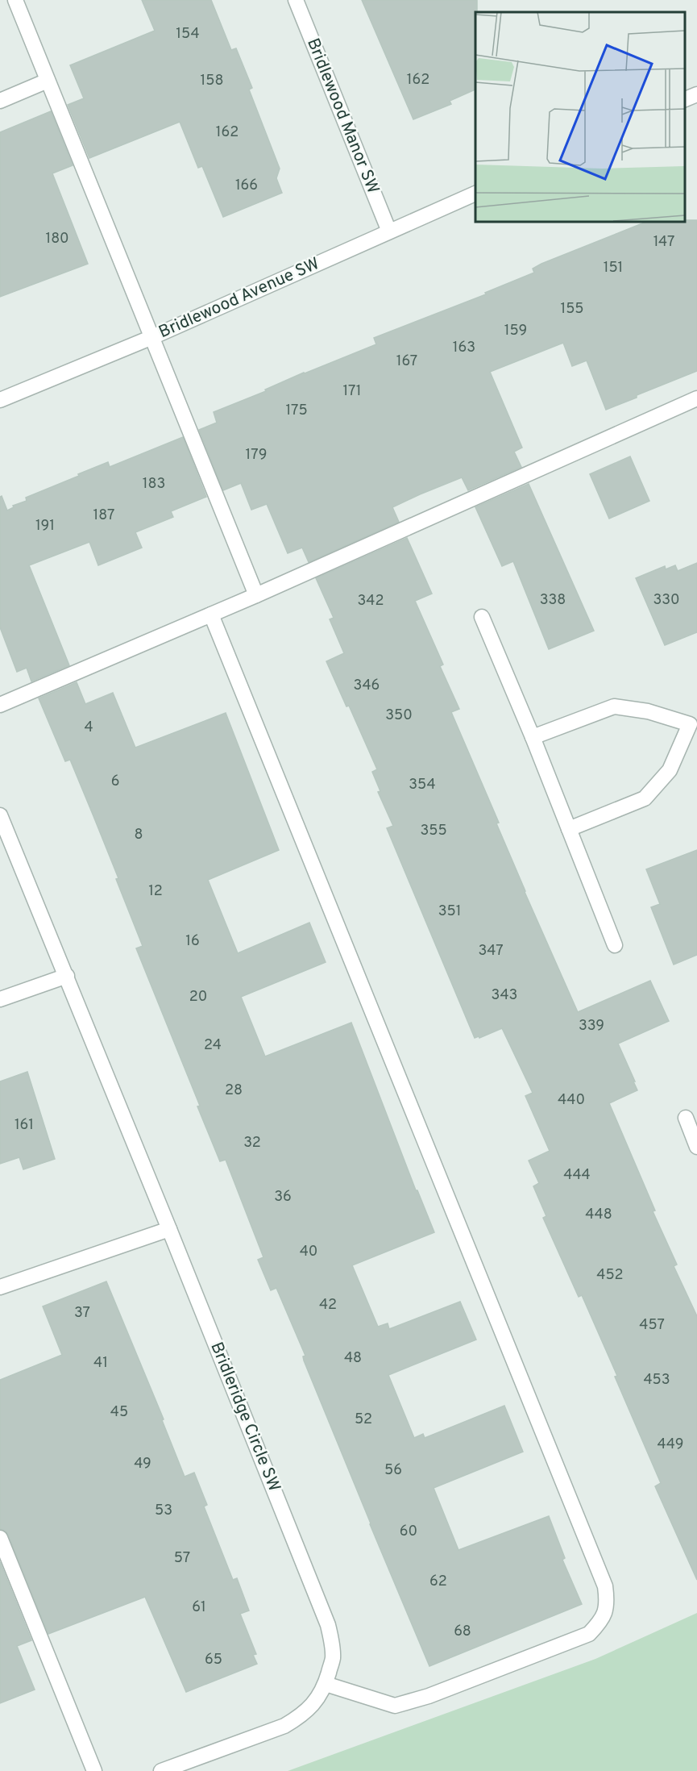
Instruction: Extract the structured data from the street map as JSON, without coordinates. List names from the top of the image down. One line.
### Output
{"streets":{"street":["Bridlewood Manor SW","Bridlewood Avenue SW","Bridleridge Circle SW"]},"crossings":[["Bridlewood Manor SW","Bridlewood Avenue SW"]],"house_numbers":["154","162","158","162","166","180","147","151","155","159","163","167","171","175","179","183","187","191","338","330","342","346","350","4","6","354","355","8","12","351","16","347","343","20","339","24","28","440","161","32","444","36","448","40","452","42","37","457","48","41","453","45","52","449","49","56","53","60","57","62","61","68","65"]}
